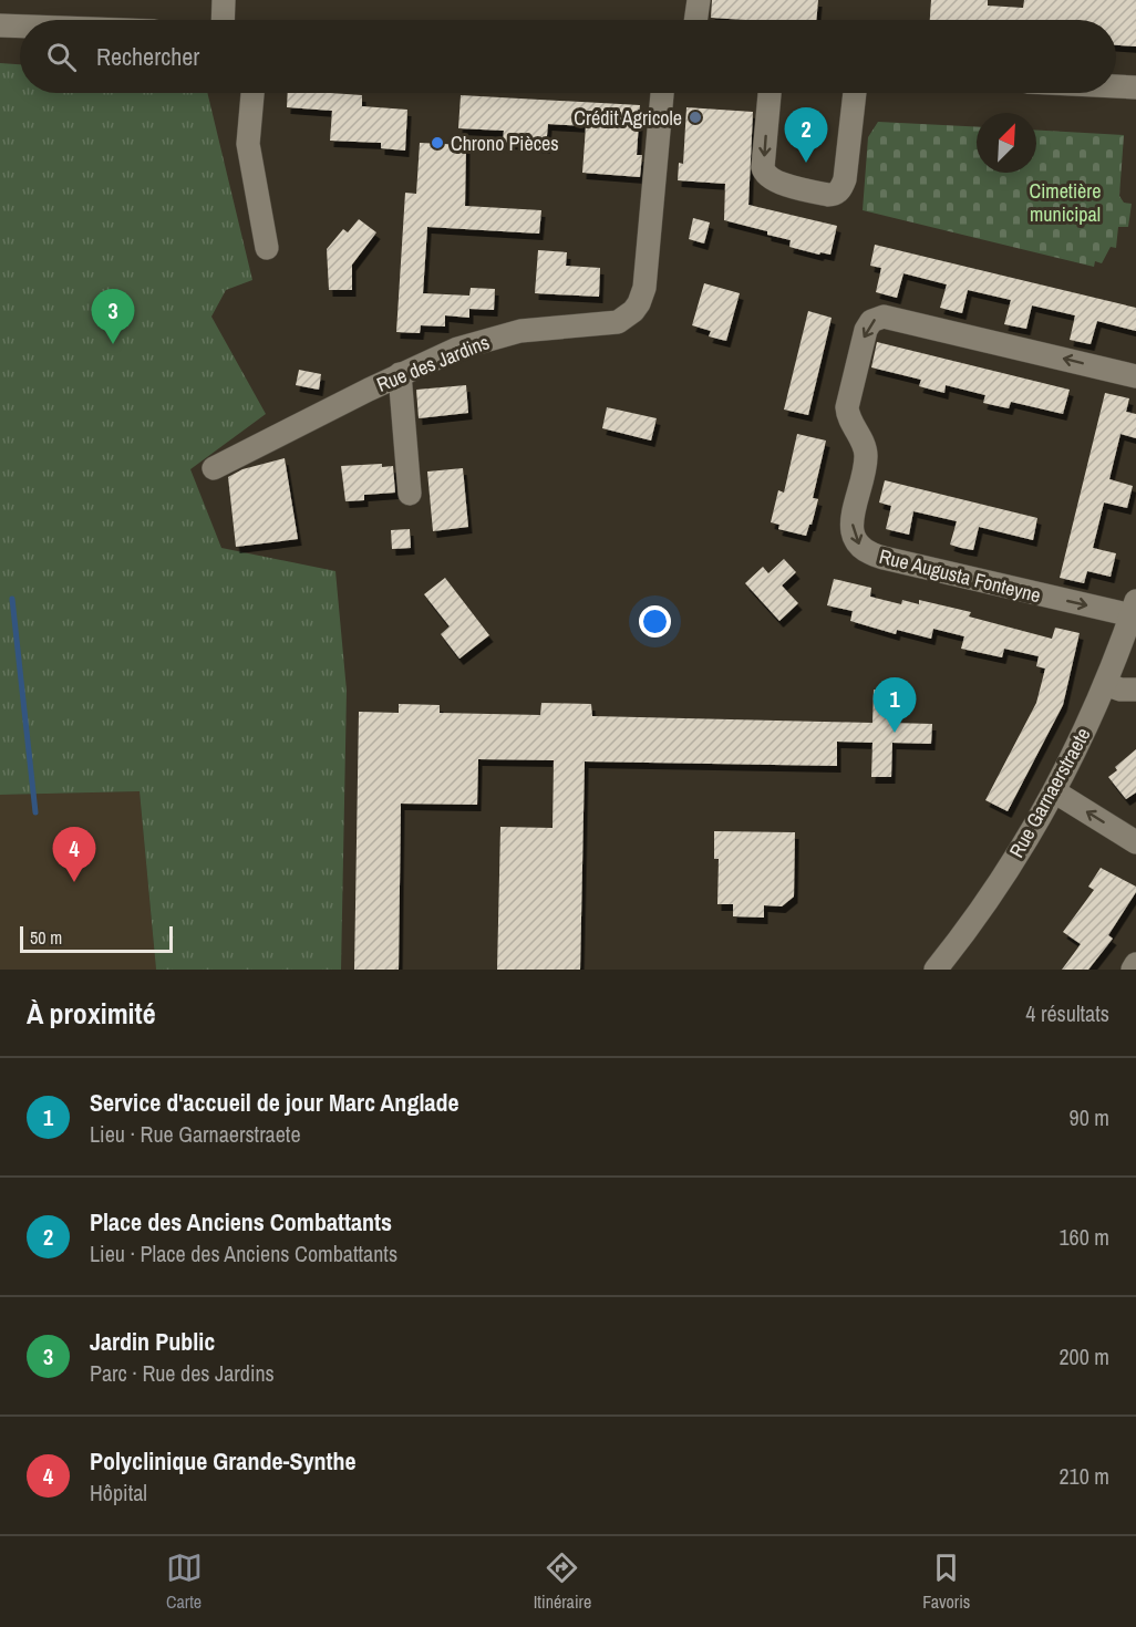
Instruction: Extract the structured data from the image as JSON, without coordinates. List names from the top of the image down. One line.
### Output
{"streets":{"street":["Rue des Jardins","Rue Augusta Fonteyne","Rue Garnaerstraete"]},"crossings":[["Rue Augusta Fonteyne","Rue Garnaerstraete"]],"parks":["Cimetière municipal"],"places":["Crédit Agricole","Chrono Pièces"],"scale_bar":"50 m","north":"top right","page":{"search":"Rechercher","pins":["2","3","1","4"],"scale":"50 m","heading":["À proximité","4 résultats"],"list":[{"mark":"1","name":"Service d'accueil de jour Marc Anglade","note":"Lieu · Rue Garnaerstraete","value":"90 m"},{"mark":"2","name":"Place des Anciens Combattants","note":"Lieu · Place des Anciens Combattants","value":"160 m"},{"mark":"3","name":"Jardin Public","note":"Parc · Rue des Jardins","value":"200 m"},{"mark":"4","name":"Polyclinique Grande-Synthe","note":"Hôpital","value":"210 m"}],"nav":["Carte","Itinéraire","Favoris"]}}
